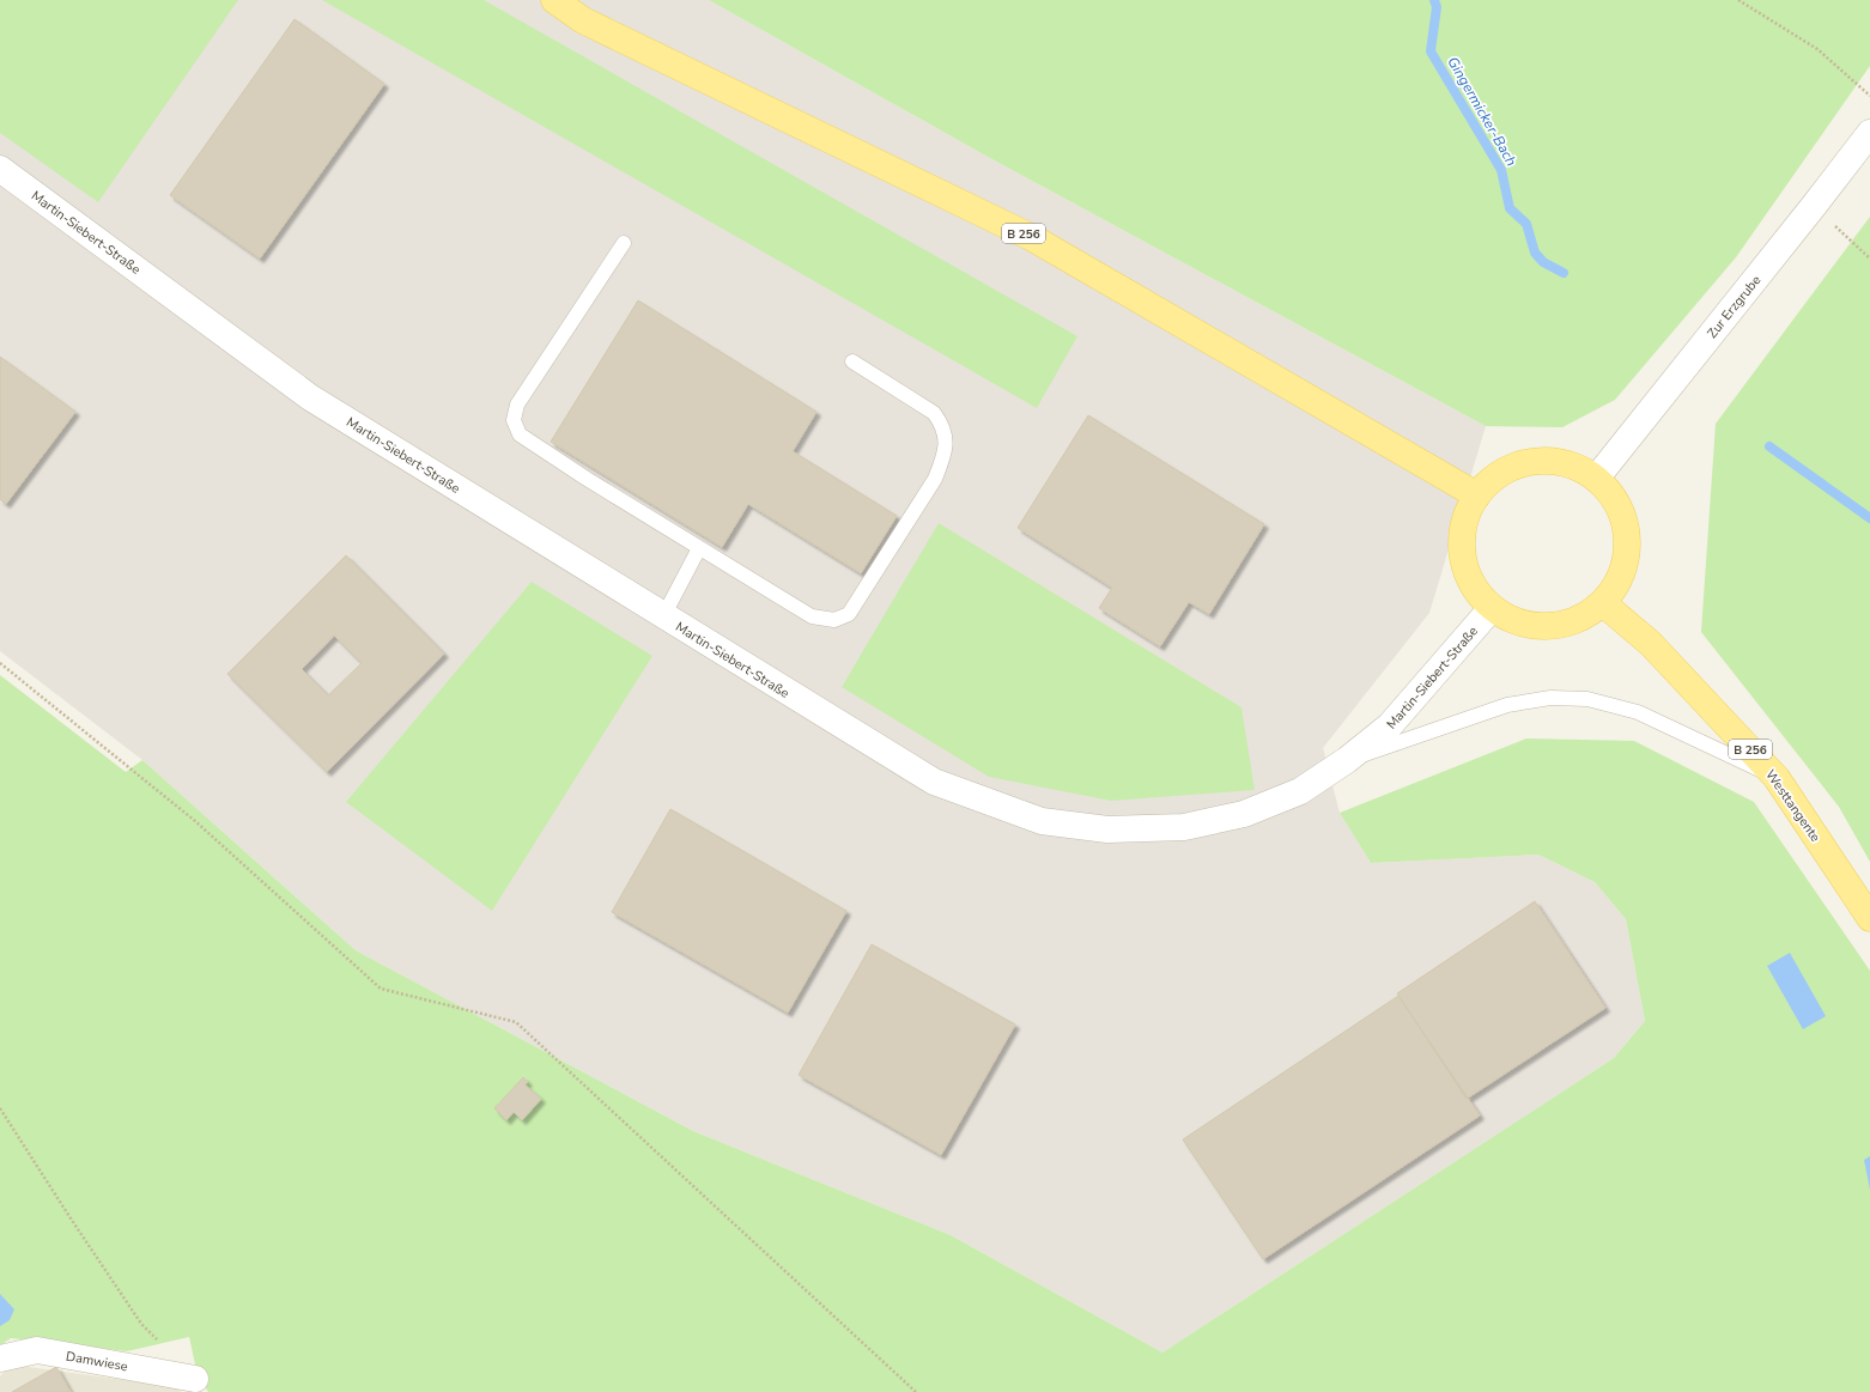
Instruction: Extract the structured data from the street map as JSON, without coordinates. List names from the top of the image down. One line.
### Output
{"streets":{"main road":["B 256","Westtangente"],"street":["Martin-Siebert-Straße","Zur Erzgrube","Damwiese"]},"crossings":[["Martin-Siebert-Straße","B 256"],["Martin-Siebert-Straße","Zur Erzgrube"],["Martin-Siebert-Straße","Westtangente"],["B 256","Zur Erzgrube"],["B 256","Westtangente"],["Zur Erzgrube","Westtangente"]],"water":["Gingermicker-Bach"]}
